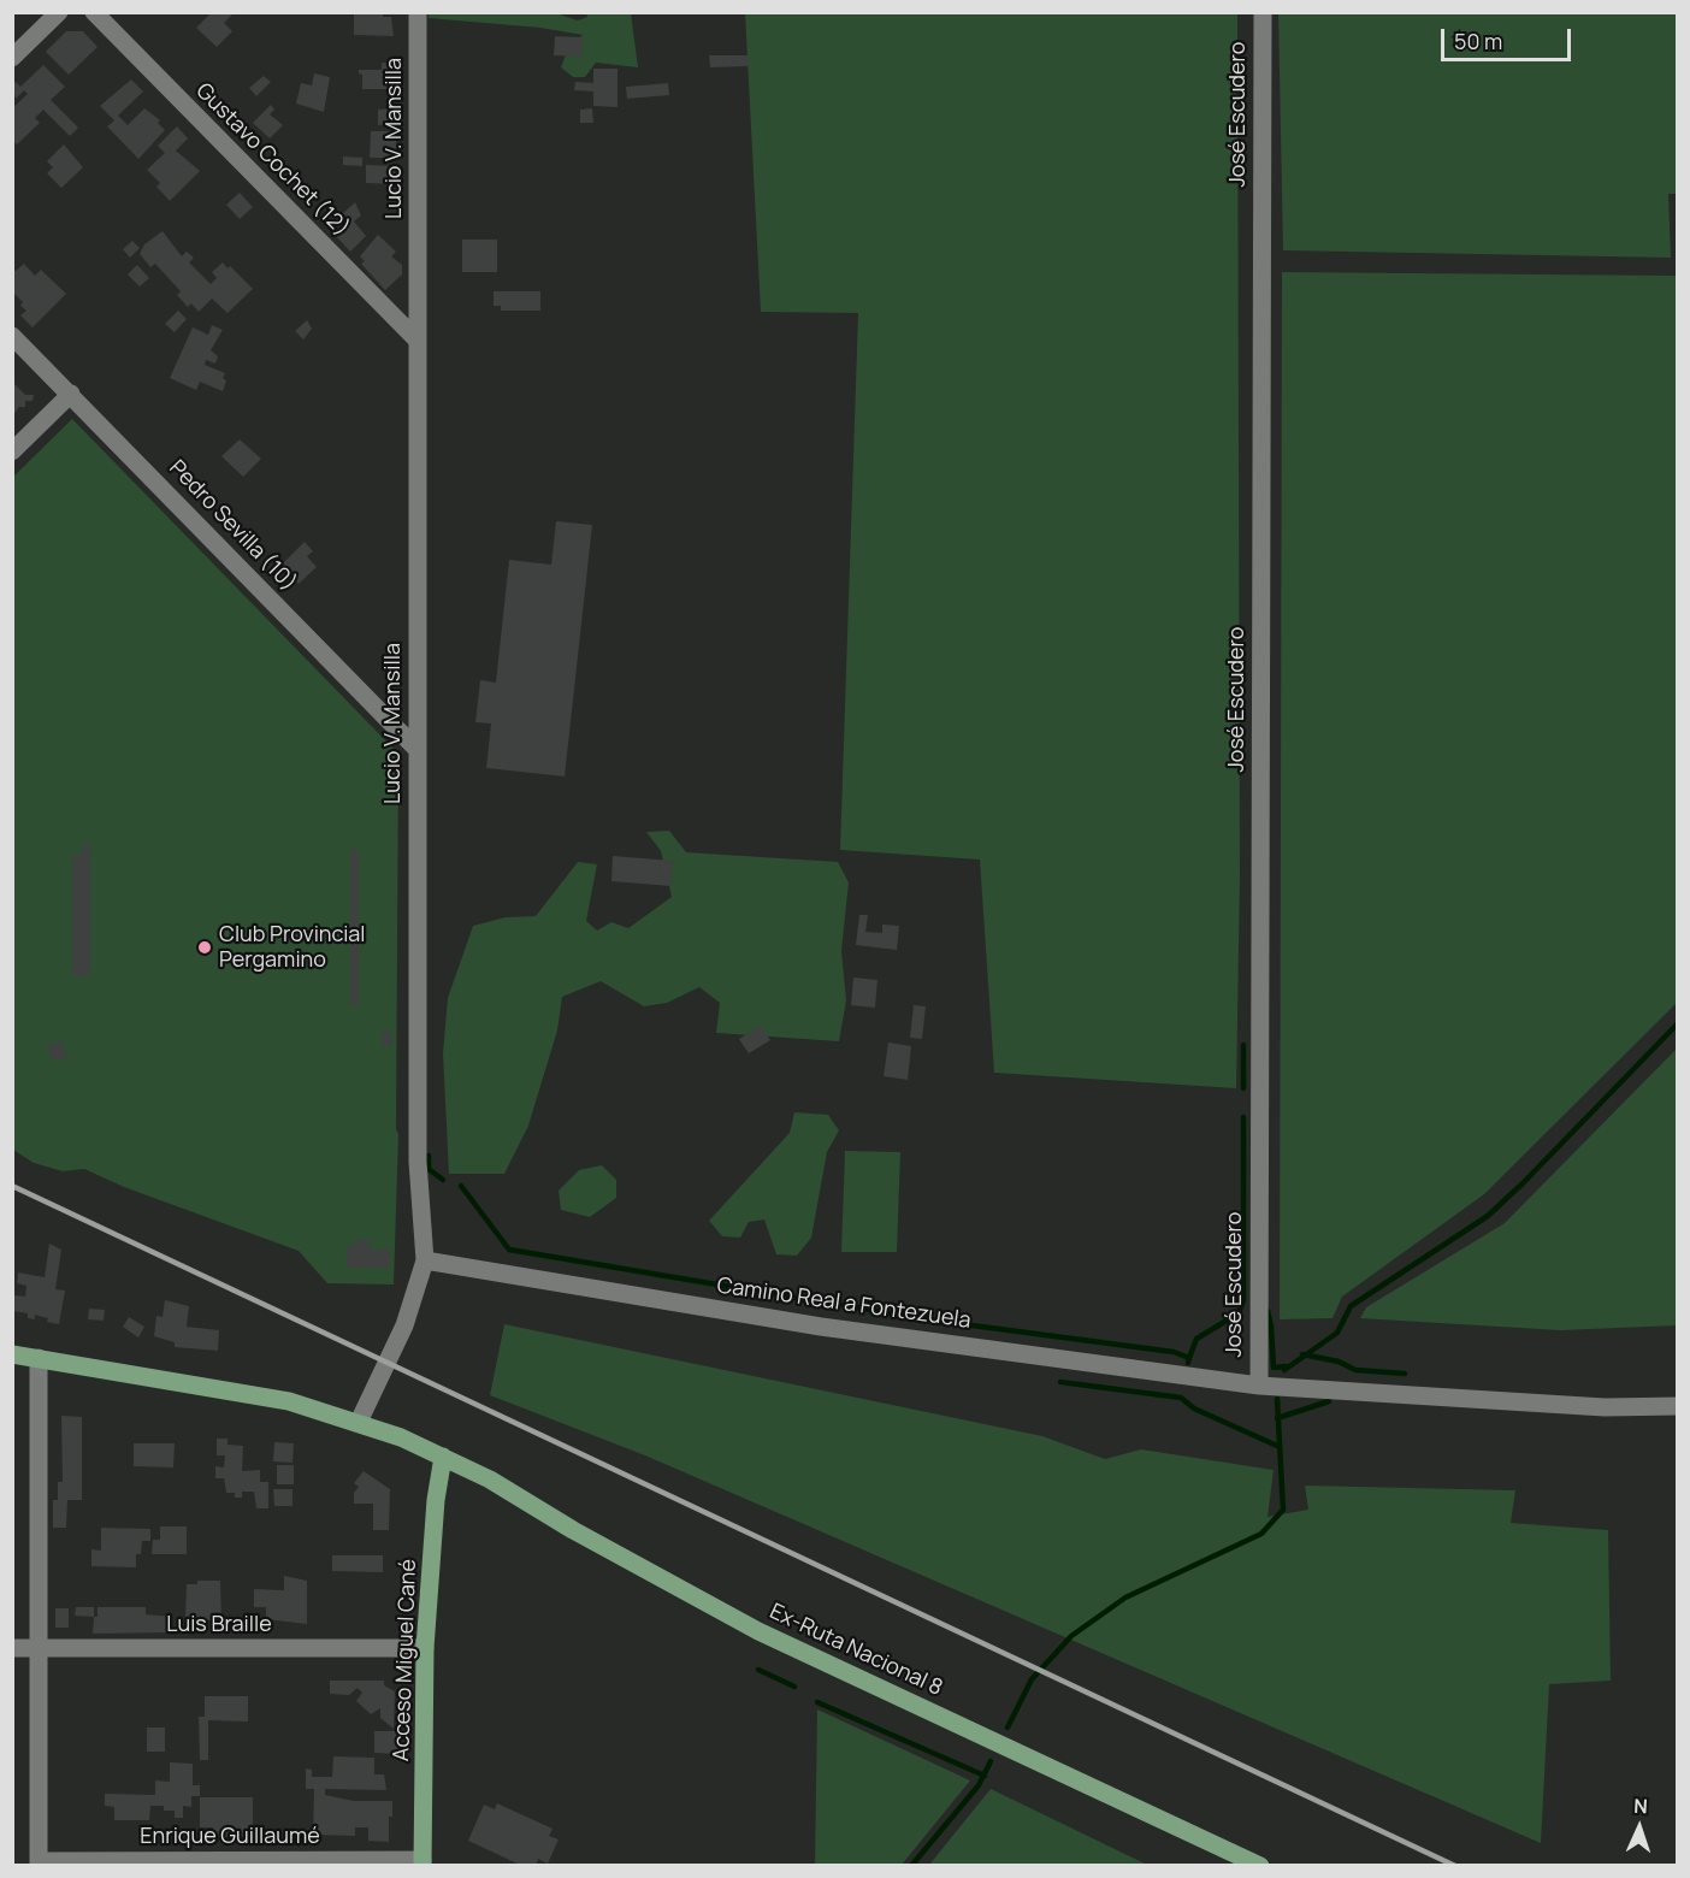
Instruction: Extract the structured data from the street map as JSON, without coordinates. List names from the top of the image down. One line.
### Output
{"streets":{"main road":["Ex-Ruta Nacional 8","Acceso Miguel Cané"],"street":["José Escudero","Lucio V. Mansilla","Gustavo Cochet (12)","Pedro Sevilla (10)","Camino Real a Fontezuela","Luis Braille","Enrique Guillaumé"]},"crossings":[["José Escudero","Camino Real a Fontezuela"],["Lucio V. Mansilla","Gustavo Cochet (12)"],["Lucio V. Mansilla","Pedro Sevilla (10)"],["Lucio V. Mansilla","Camino Real a Fontezuela"],["Lucio V. Mansilla","Ex-Ruta Nacional 8"],["Luis Braille","Acceso Miguel Cané"],["Ex-Ruta Nacional 8","Acceso Miguel Cané"],["Acceso Miguel Cané","Enrique Guillaumé"]],"places":["Club Provincial Pergamino"],"scale_bar":"50 m","north":"top"}
